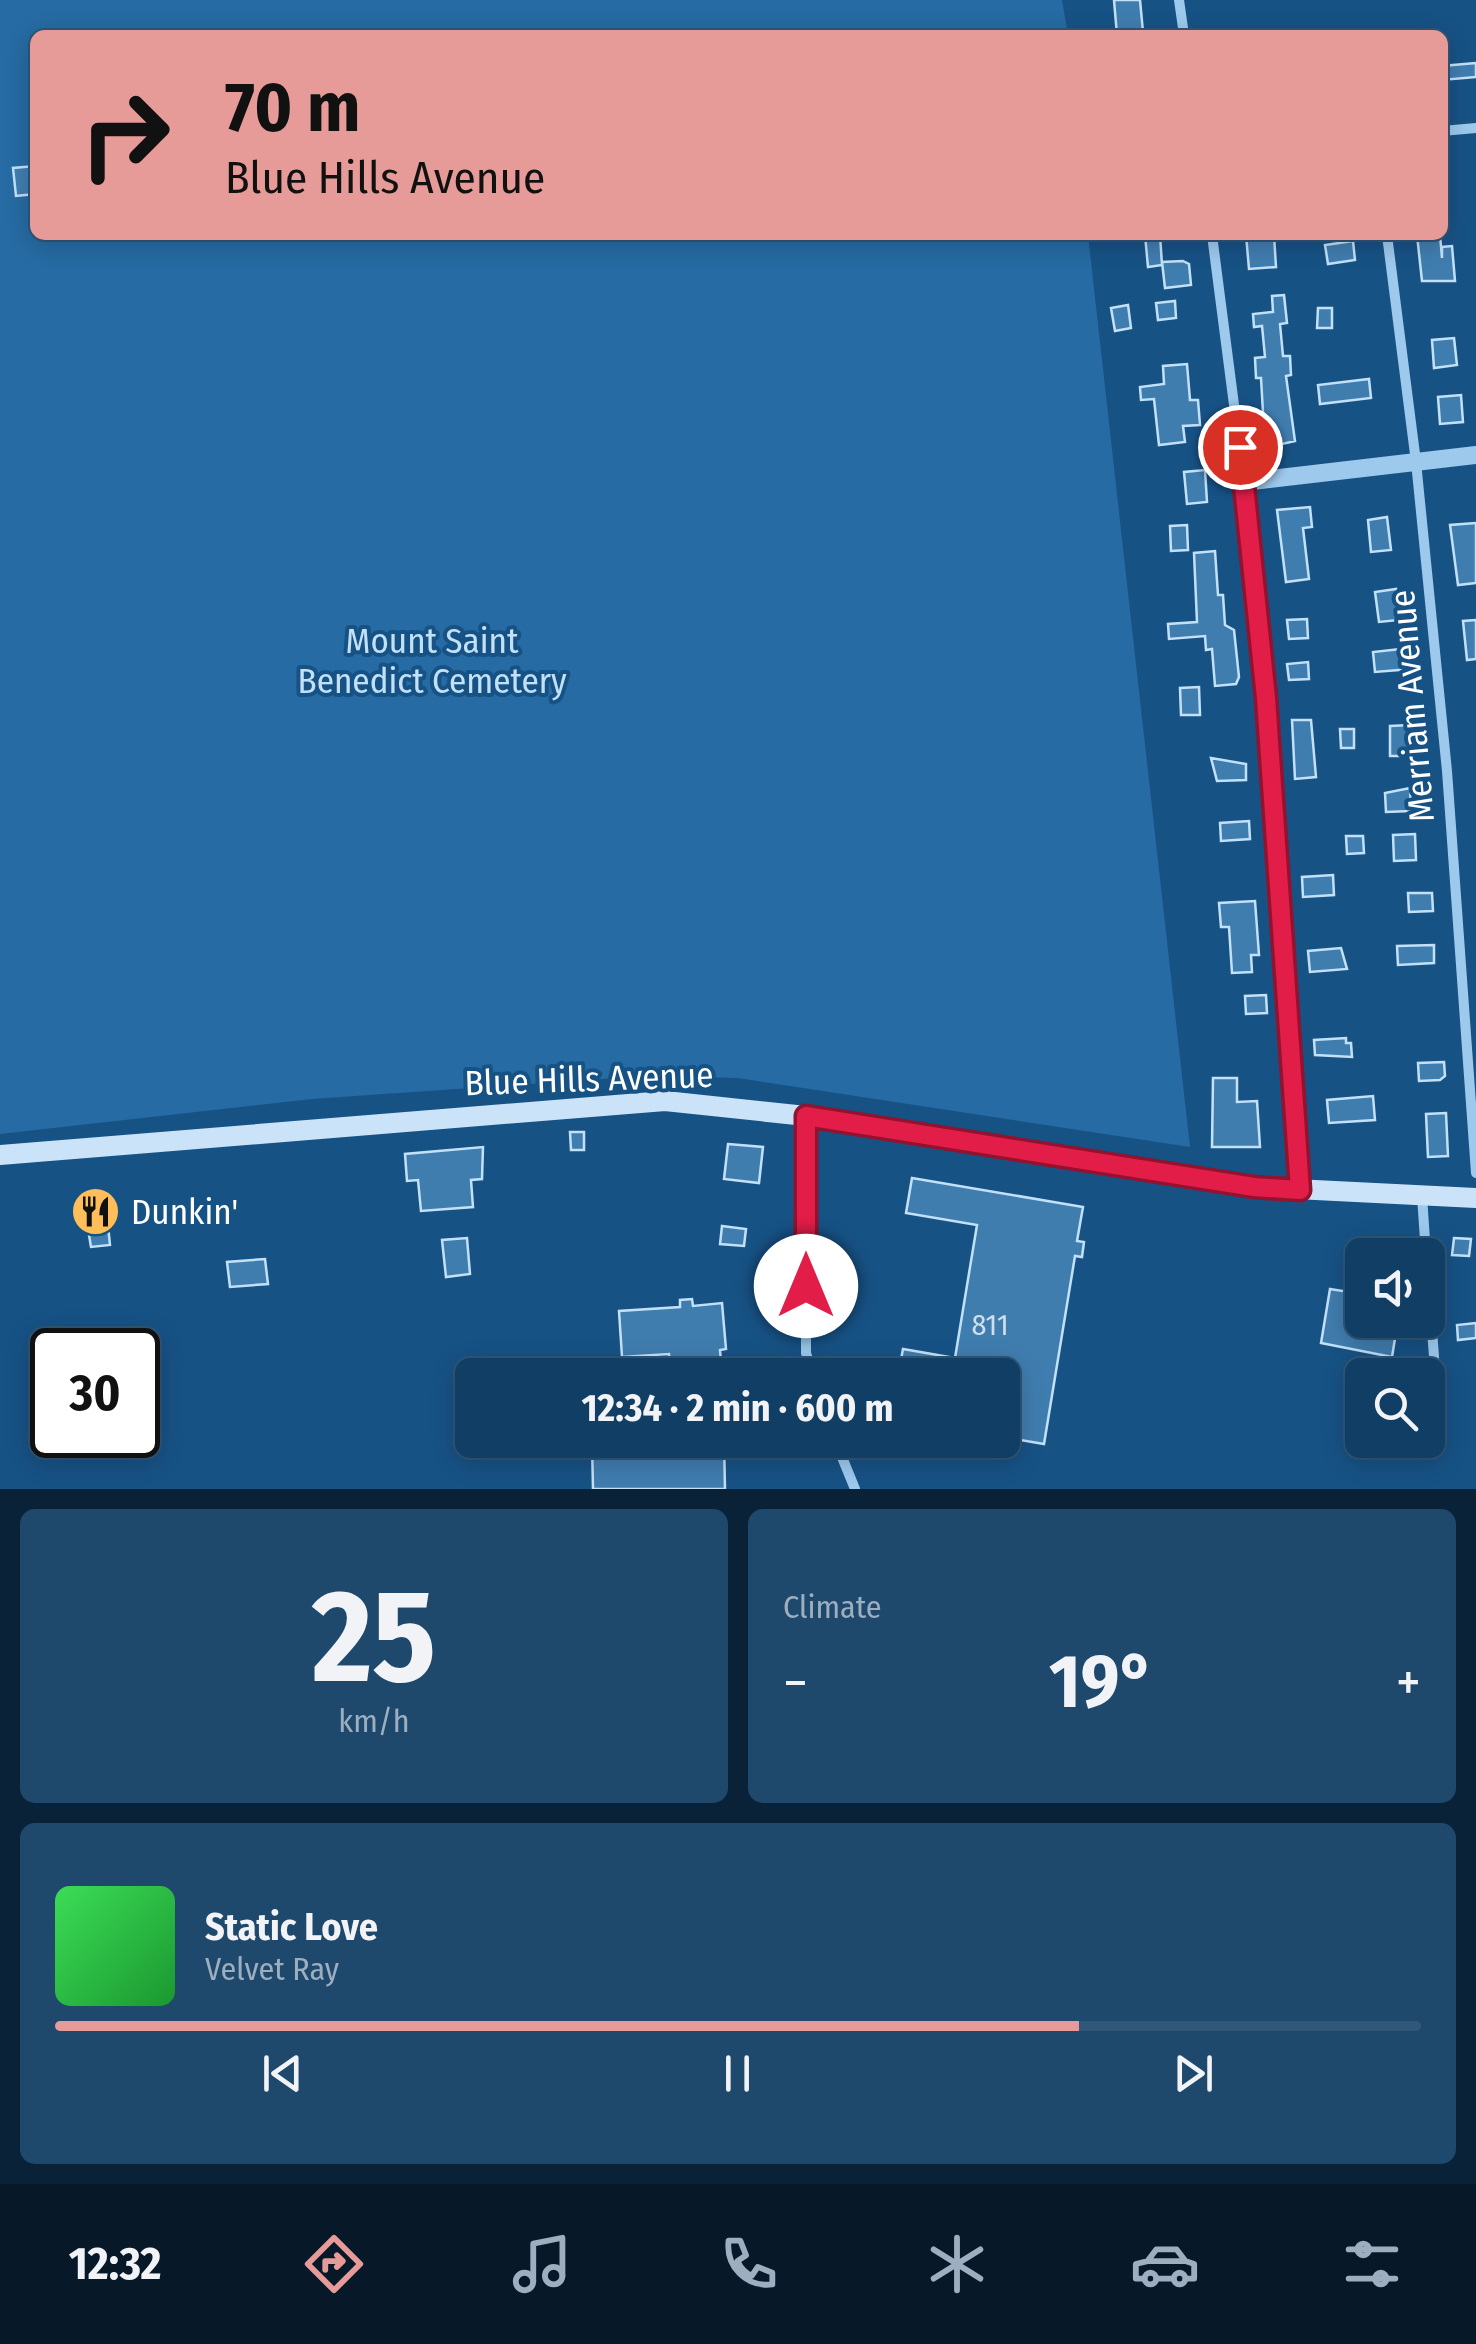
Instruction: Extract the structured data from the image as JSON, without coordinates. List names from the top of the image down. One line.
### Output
{"streets":{"main road":["Blue Hills Avenue"],"street":["Merriam Avenue"]},"parks":["Mount Saint Benedict Cemetery"],"places":{"restaurant":["Dunkin'"]},"house_numbers":["811"],"page":{"turn":["70 m","Blue Hills Avenue"],"limit":"30","trip":"12:34 · 2 min · 600 m","tile":[["25","km/h"],"Climate"],"heat":["−","19°","+"],"song":["Static Love","Velvet Ray"],"tabs":"12:32"}}
